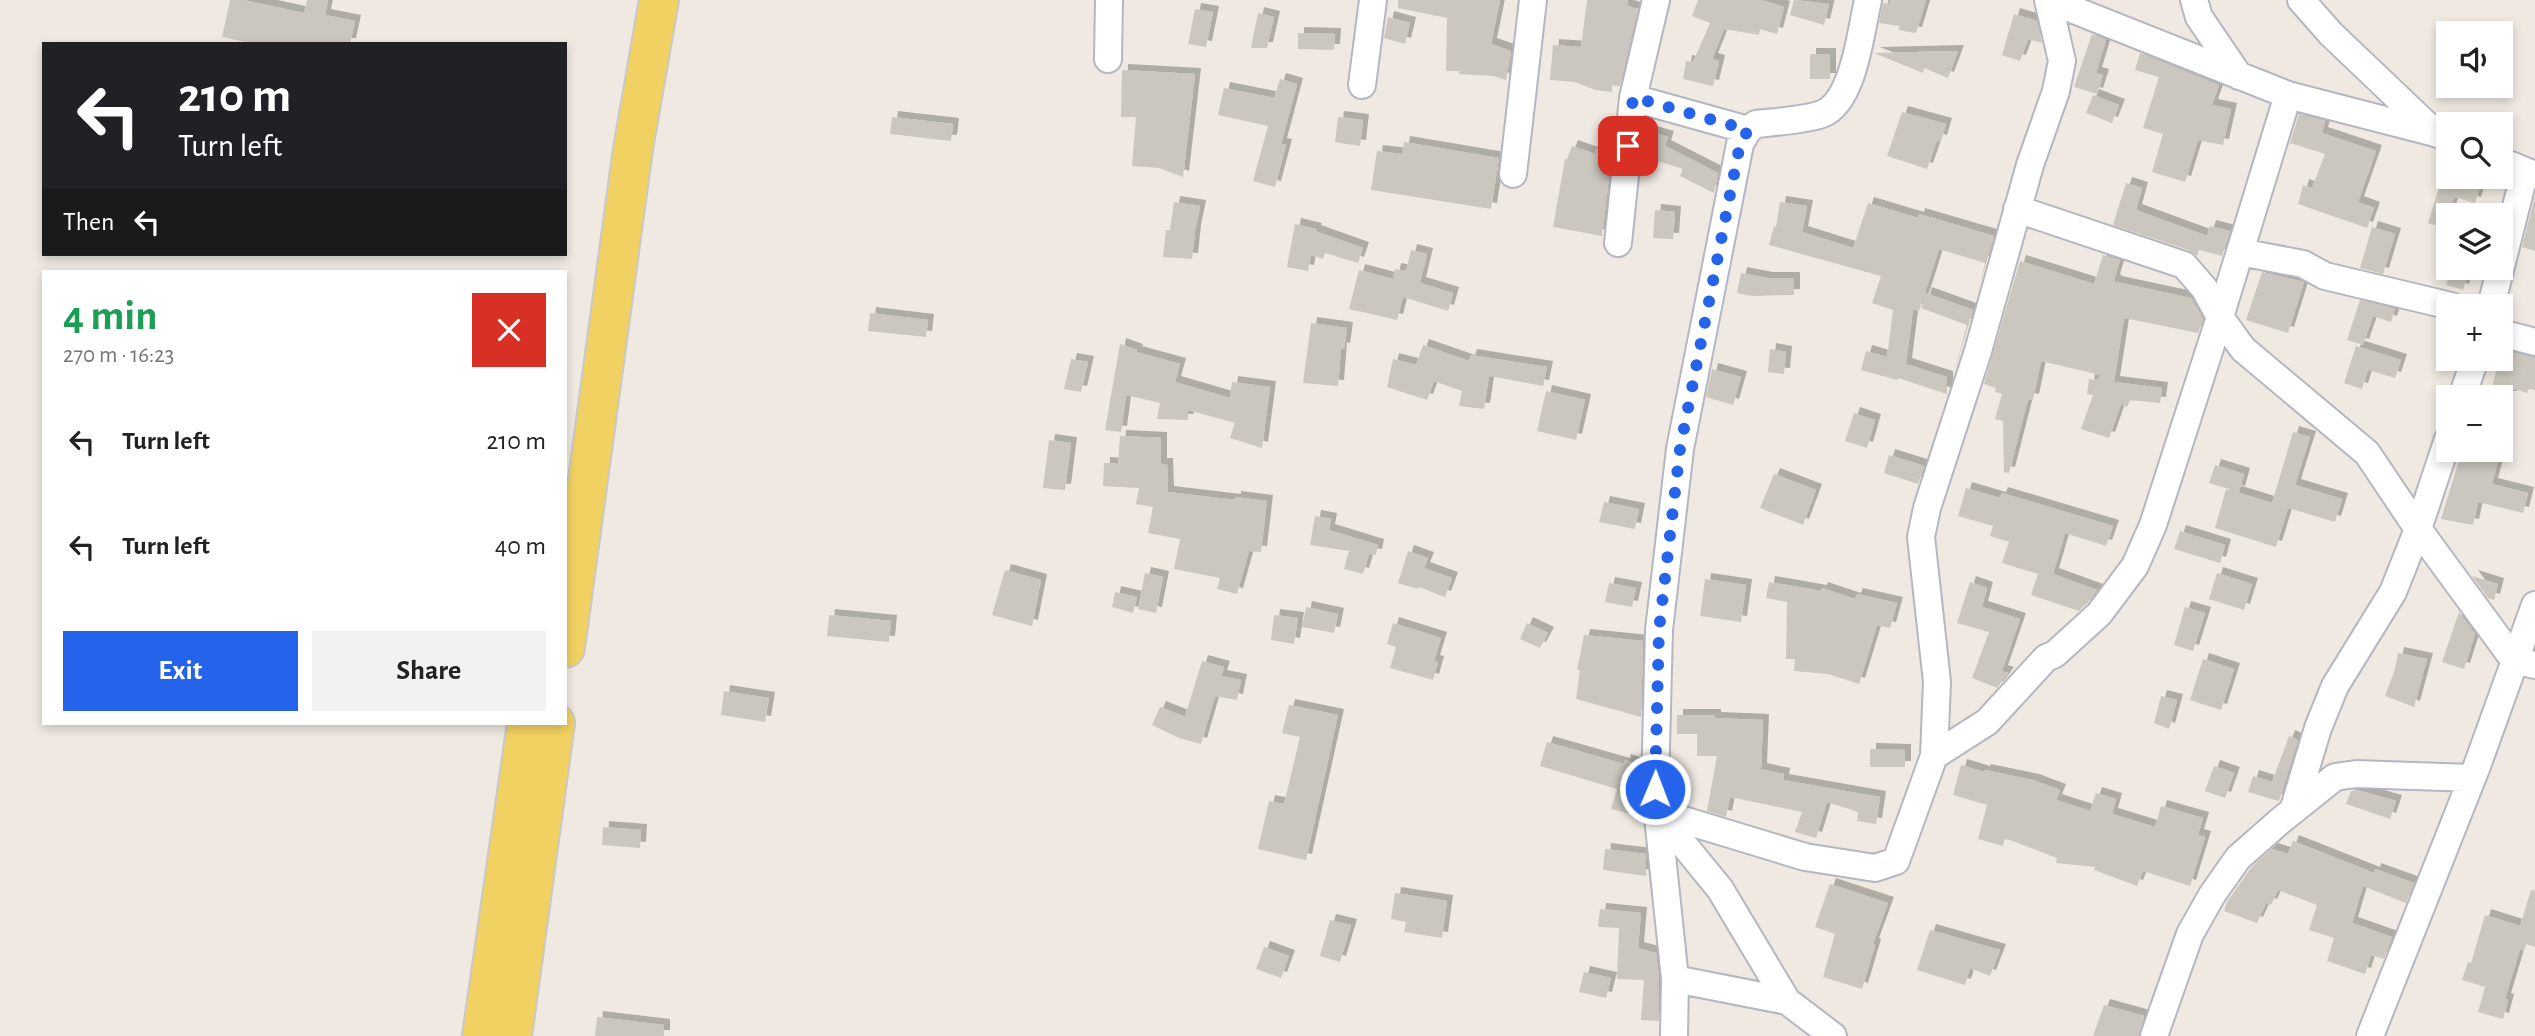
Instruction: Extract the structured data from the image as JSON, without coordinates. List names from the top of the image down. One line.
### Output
{"page":{"map_buttons":["+","−"],"turn":["210 m","Turn left"],"then":"Then","heading":["4 min","270 m · 16:23"],"list":[{"name":"Turn left","value":"210 m"},{"name":"Turn left","value":"40 m"}],"buttons":["Exit","Share"]}}
